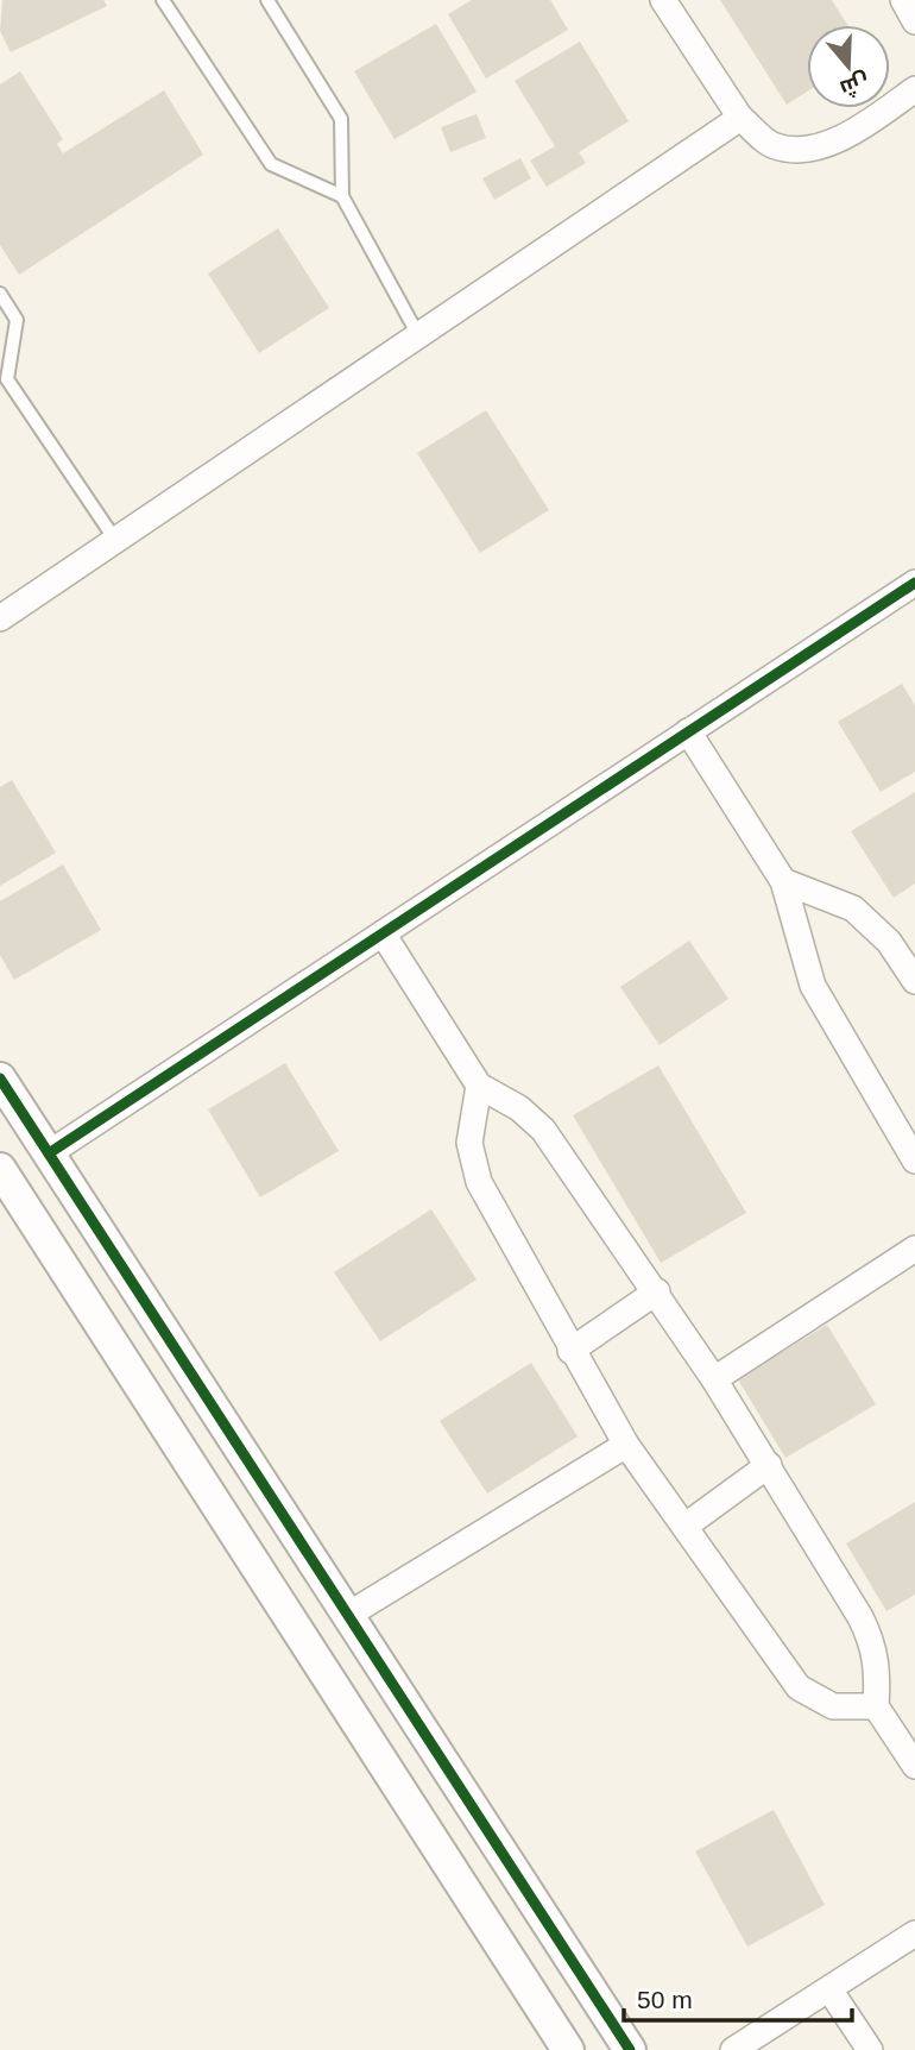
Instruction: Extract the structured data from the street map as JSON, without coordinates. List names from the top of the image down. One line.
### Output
{"scale_bar":"50 m","north":"bottom"}
